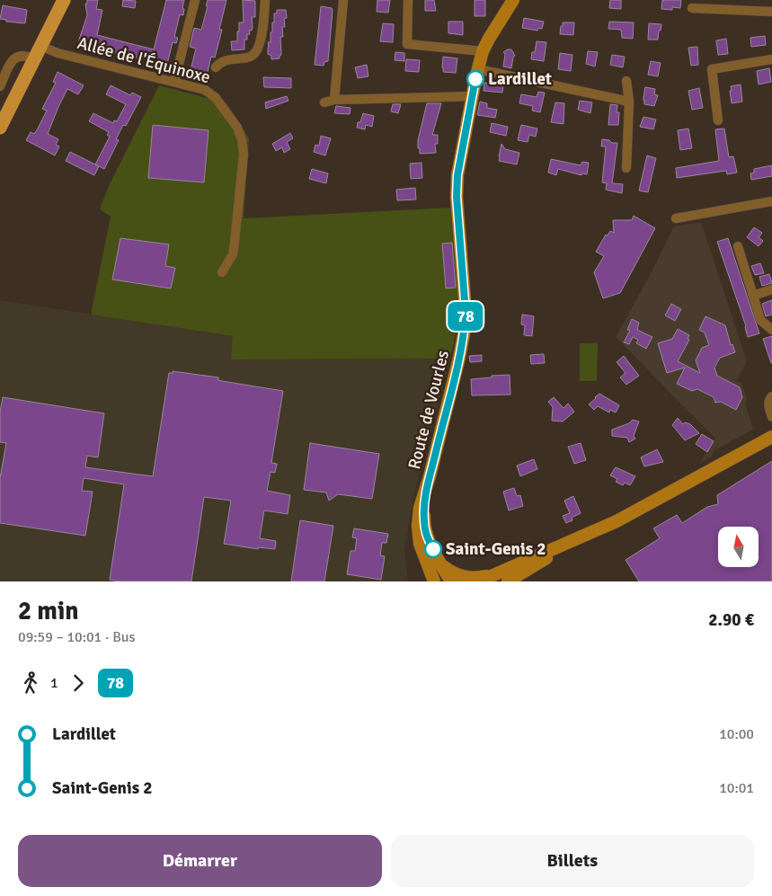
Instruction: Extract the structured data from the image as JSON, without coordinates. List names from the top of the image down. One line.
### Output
{"streets":{"street":["Allée de l'Équinoxe","Route de Vourles"]},"places":["Lardillet","Saint-Genis 2"],"lines":["bus line 78"],"north":"top","page":{"on_map":"78","heading":["2 min","09:59 – 10:01 · Bus","2.90 €"],"legs":["1","78"],"list":[{"name":"Lardillet","value":"10:00"},{"name":"Saint-Genis 2","value":"10:01"}],"buttons":["Démarrer","Billets"]}}
